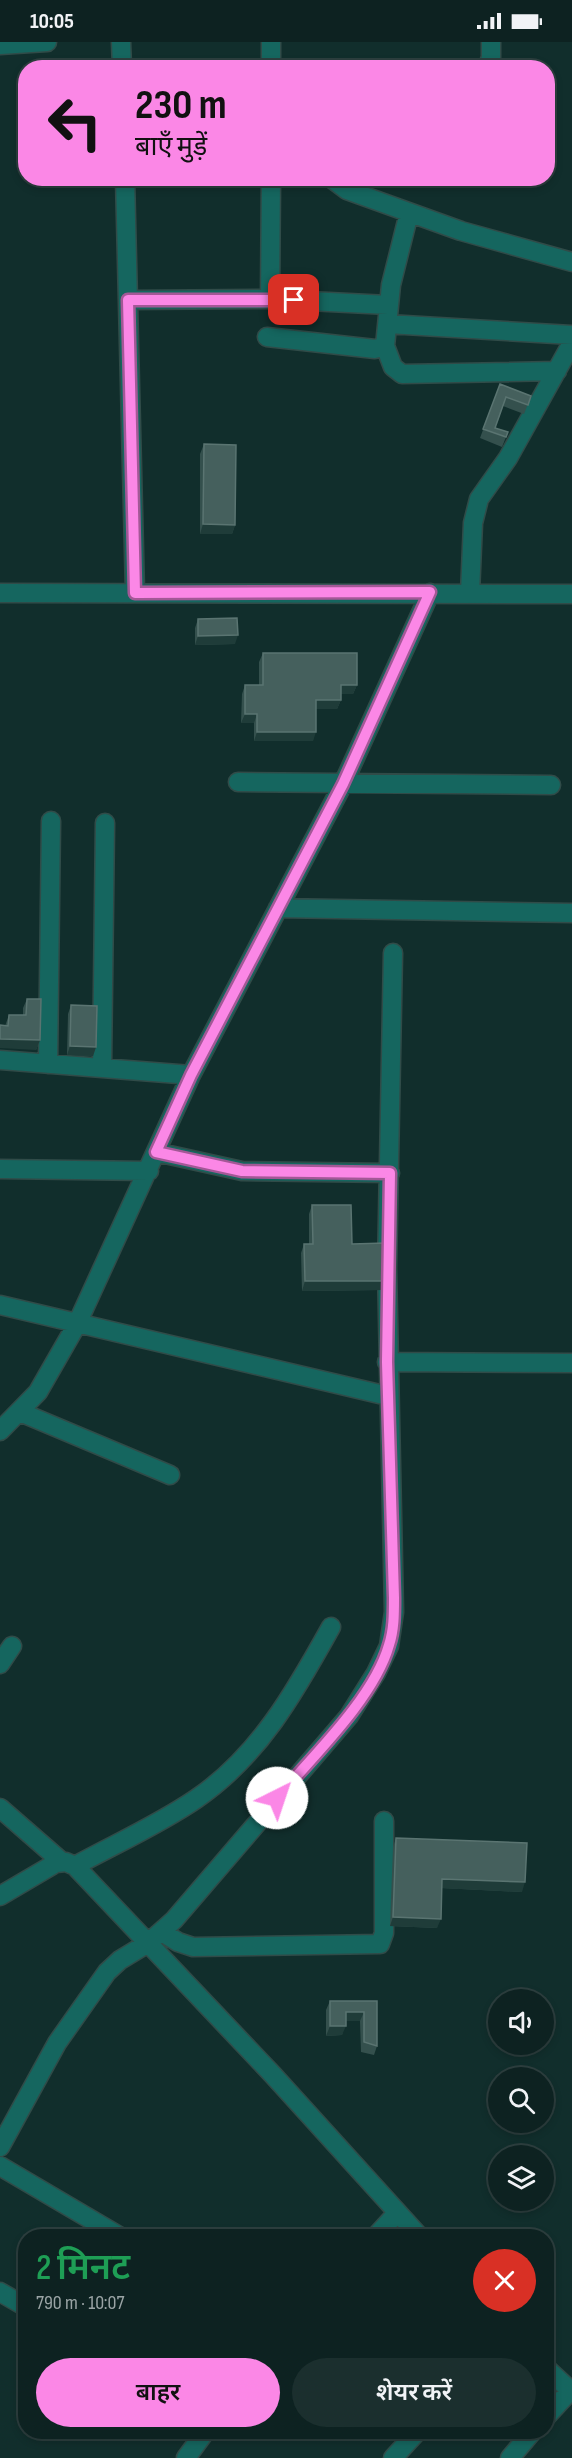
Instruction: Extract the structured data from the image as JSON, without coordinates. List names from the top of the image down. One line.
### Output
{"page":{"status":"10:05","turn":["230 m","बाएँ मुड़ें"],"heading":["2 मिनट","790 m · 10:07"],"buttons":["बाहर","शेयर करें"]}}
